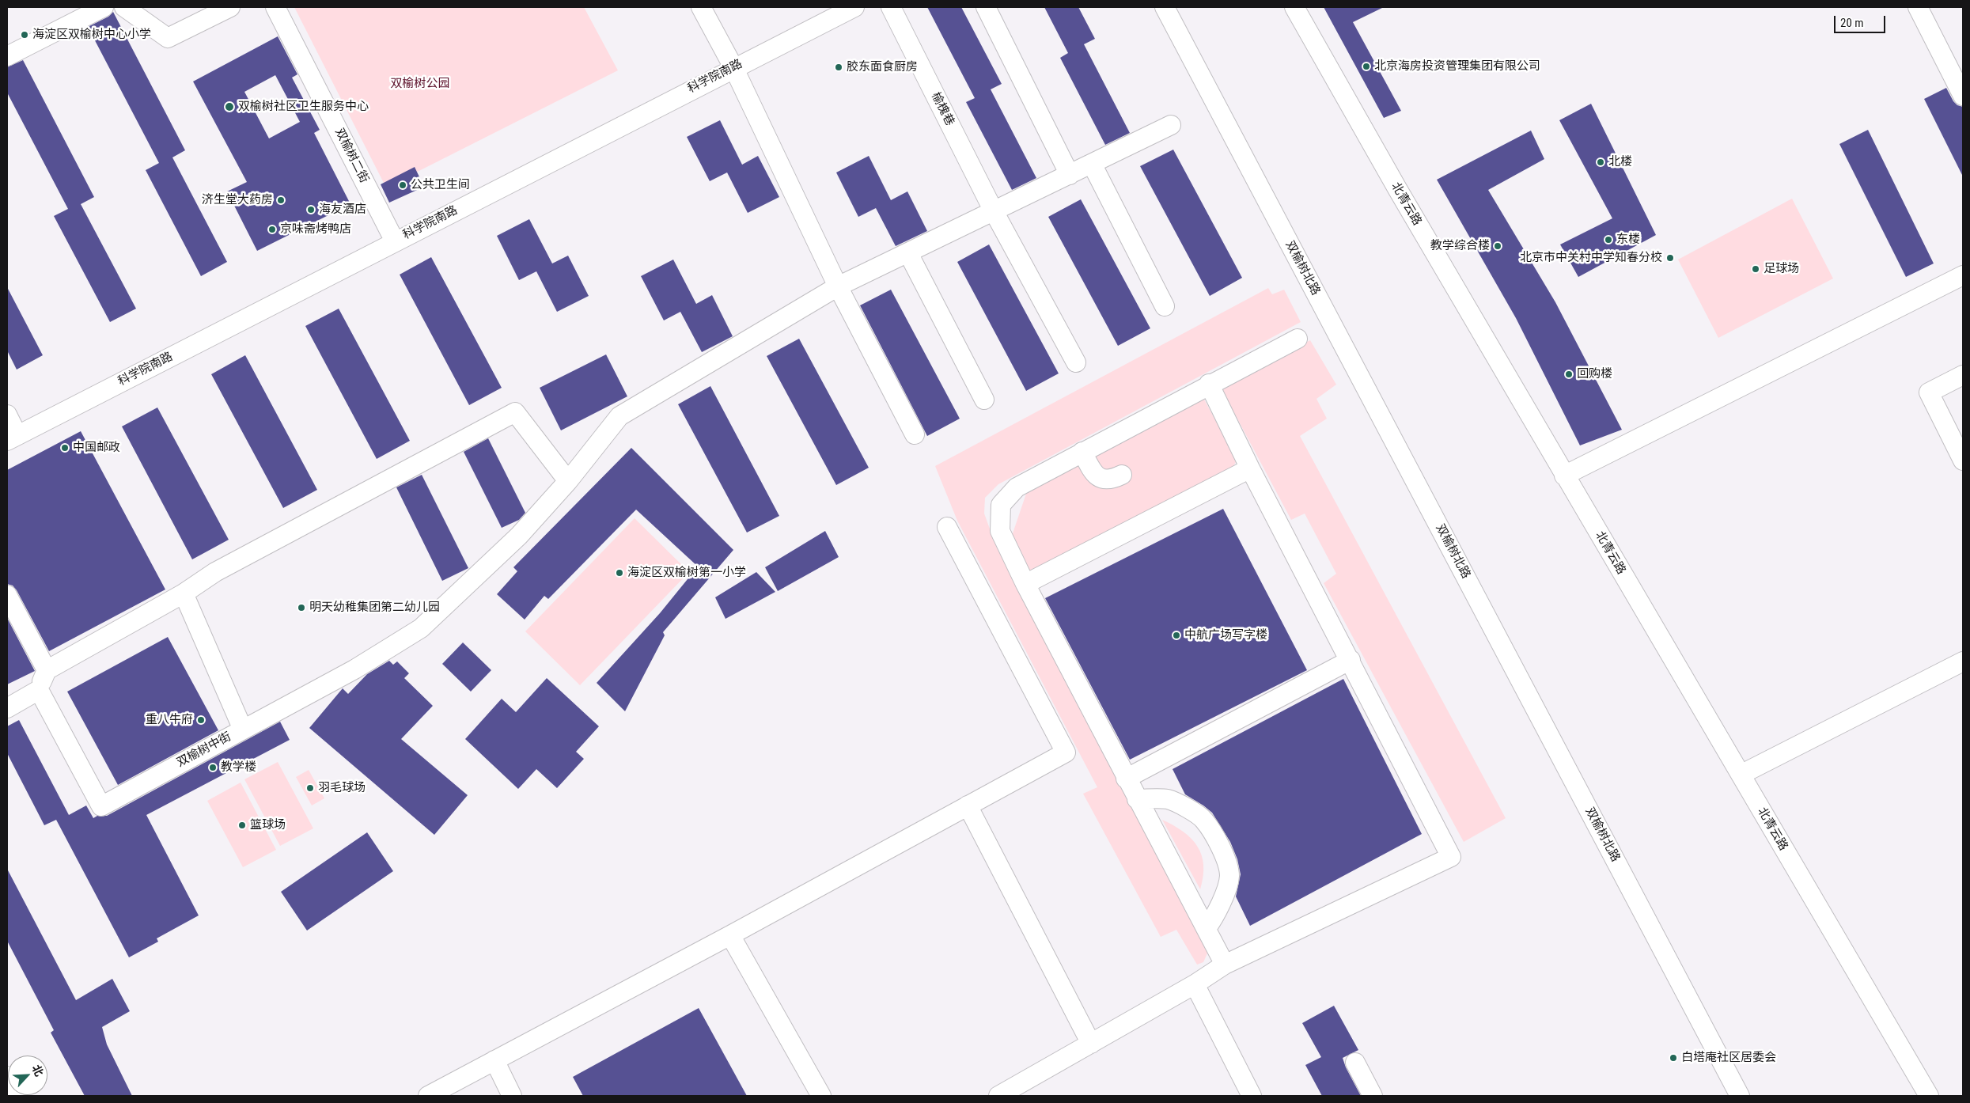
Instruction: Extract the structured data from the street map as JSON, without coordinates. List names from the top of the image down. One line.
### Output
{"streets":{"street":["科学院南路","榆槐巷","双榆树二街","北青云路","双榆树北路","双榆树中街"]},"crossings":[["科学院南路","双榆树二街"],["榆槐巷","双榆树中街"]],"parks":["双榆树公园"],"places":["海淀区双榆树中心小学","北京海房投资管理集团有限公司","胶东面食厨房","双榆树社区卫生服务中心","北楼","公共卫生间","济生堂大药房","海友酒店","京味斋烤鸭店","东楼","教学综合楼","北京市中关村中学知春分校","足球场","回购楼","中国邮政","海淀区双榆树第一小学","明天幼稚集团第二幼儿园","中航广场写字楼","重八牛府","教学楼","羽毛球场","篮球场","白塔庵社区居委会"],"scale_bar":"20 m","north":"top right"}
